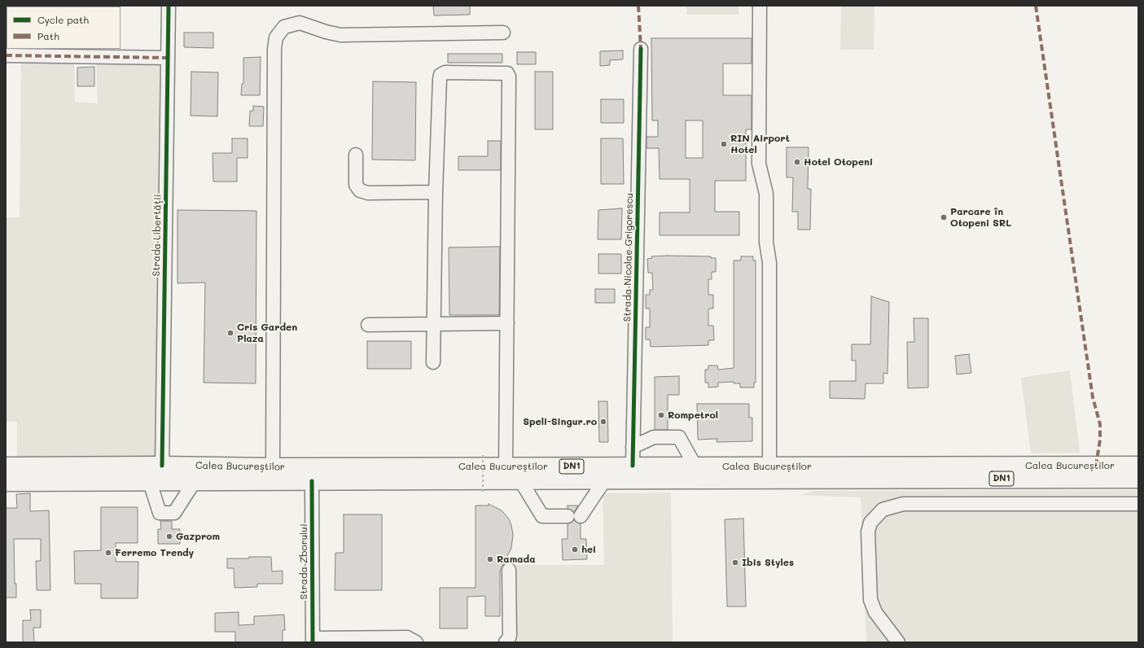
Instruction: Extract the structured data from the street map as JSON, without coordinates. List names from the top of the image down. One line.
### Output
{"streets":{"highway":["Calea Bucureștilor","DN1"],"street":["Strada Libertății","Strada Nicolae Grigorescu","Strada Zborului"]},"crossings":[["Strada Libertății","Calea Bucureștilor"],["Strada Nicolae Grigorescu","Calea Bucureștilor"],["Calea Bucureștilor","Strada Zborului"]],"places":["RIN Airport Hotel","Hotel Otopeni","Parcare în Otopeni SRL","Cris Garden Plaza","Rompetrol","Speli-Singur.ro","Gazprom","hei","Ferremo Trendy","Ramada","Ibis Styles"],"legend":["Cycle path","Path"]}
